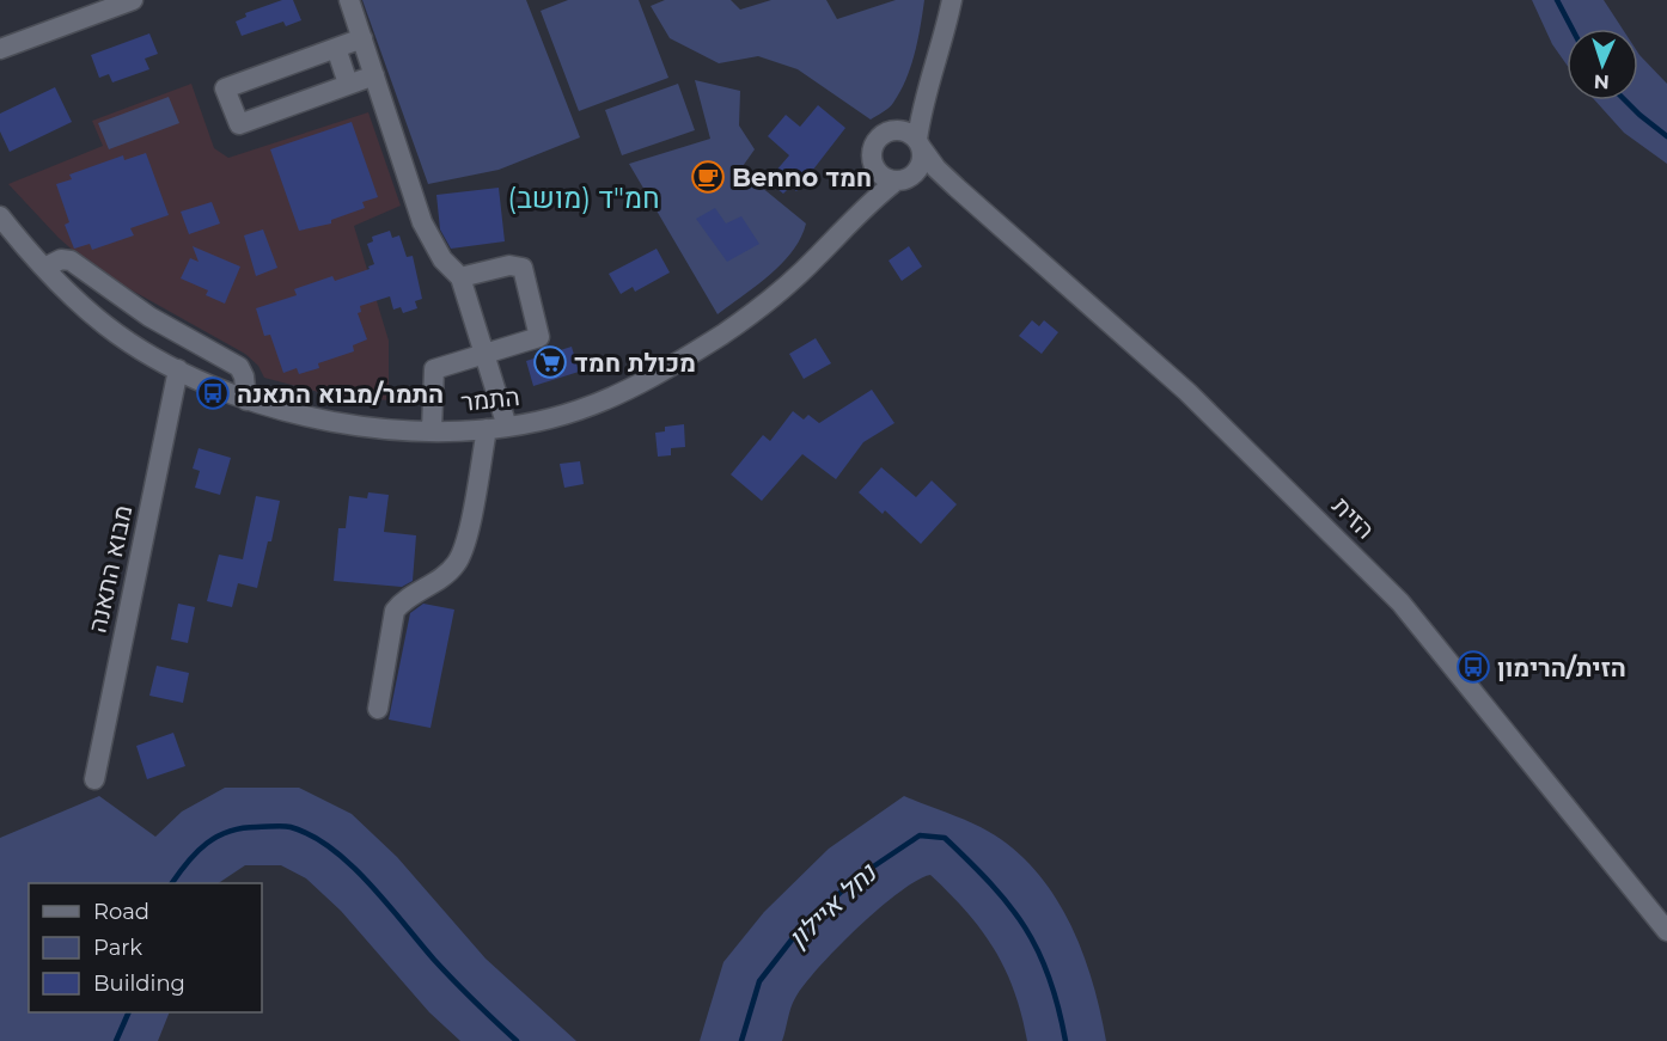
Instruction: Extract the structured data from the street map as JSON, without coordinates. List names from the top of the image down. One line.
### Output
{"streets":{"street":["התמר","הזית","מבוא התאנה"]},"crossings":[["התמר","הזית"],["התמר","מבוא התאנה"]],"districts":["חמ\"ד (מושב)"],"water":["נחל איילון"],"places":{"cafe":["Benno חמד"],"supermarket":["מכולת חמד"],"bus stop":["התמר/מבוא התאנה","הזית/הרימון"]},"legend":["Road","Park","Building"],"north":"bottom"}
